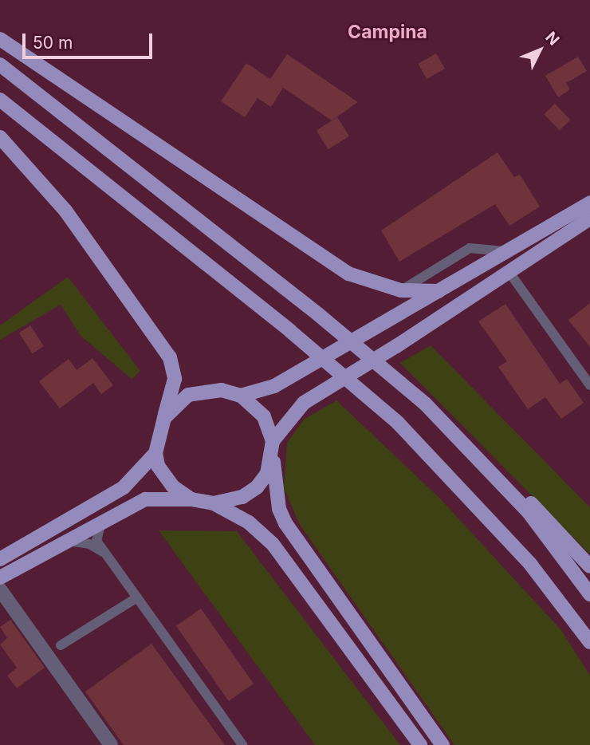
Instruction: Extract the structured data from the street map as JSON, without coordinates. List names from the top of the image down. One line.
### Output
{"districts":["Campina"],"scale_bar":"50 m","north":"top right"}
